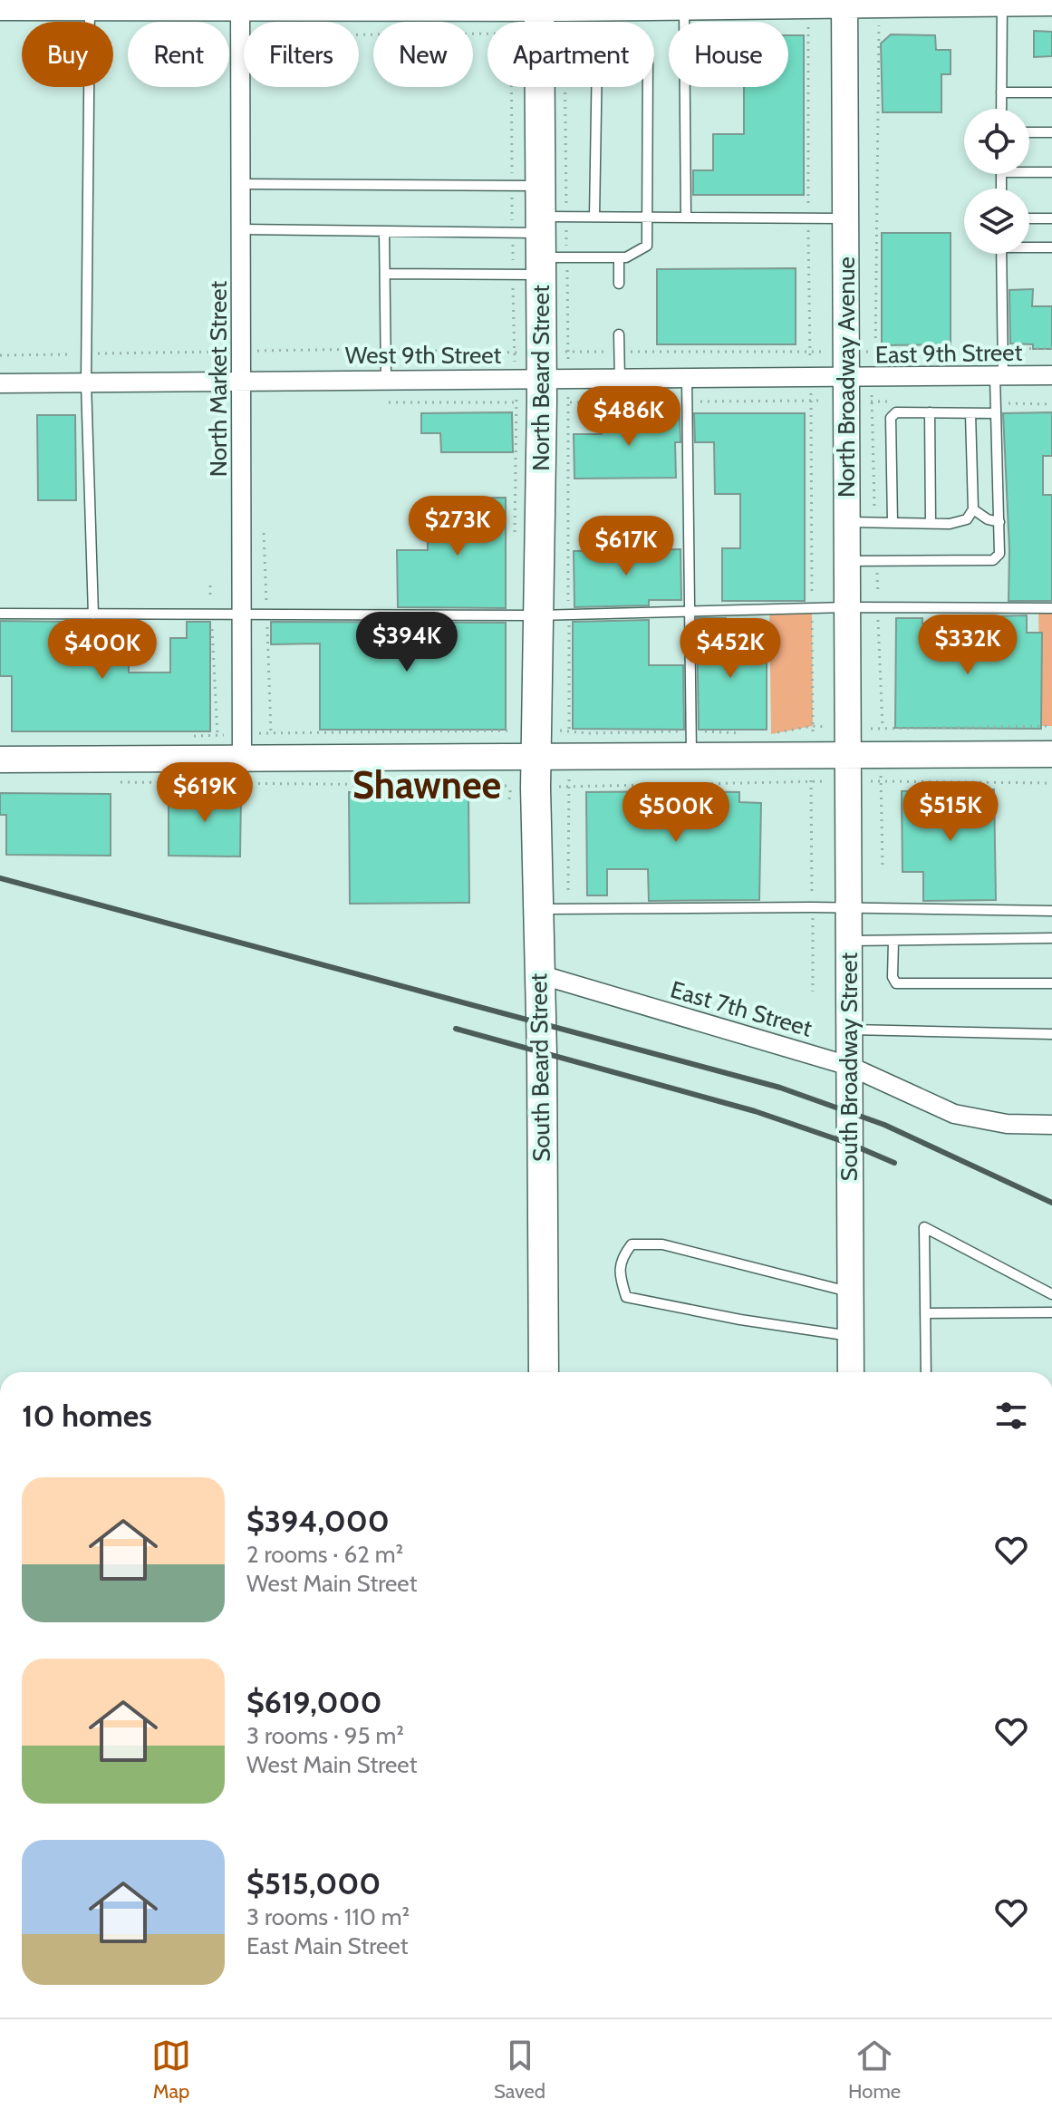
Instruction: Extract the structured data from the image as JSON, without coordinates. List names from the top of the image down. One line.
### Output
{"streets":{"main road":["North Beard Street","South Beard Street"],"street":["East 9th Street","West 9th Street","North Broadway Avenue","North Market Street","East 7th Street","South Broadway Street"]},"crossings":[["East 9th Street","West 9th Street"],["East 9th Street","North Broadway Avenue"],["West 9th Street","North Broadway Avenue"],["West 9th Street","North Beard Street"],["West 9th Street","North Market Street"],["North Broadway Avenue","South Broadway Street"],["North Beard Street","South Beard Street"],["East 7th Street","South Broadway Street"],["East 7th Street","South Beard Street"]],"districts":["Shawnee"],"page":{"chip":["Buy","Rent","Filters","New","Apartment","House"],"price":["$486K","$273K","$617K","$394K","$332K","$452K","$400K","$619K","$515K","$500K"],"heading":"10 homes","list":[{"name":"$394,000","note":"2 rooms · 62 m² · West Main Street"},{"name":"$619,000","note":"3 rooms · 95 m² · West Main Street"},{"name":"$515,000","note":"3 rooms · 110 m² · East Main Street"}],"tabs":["Map","Saved","Home"]}}
